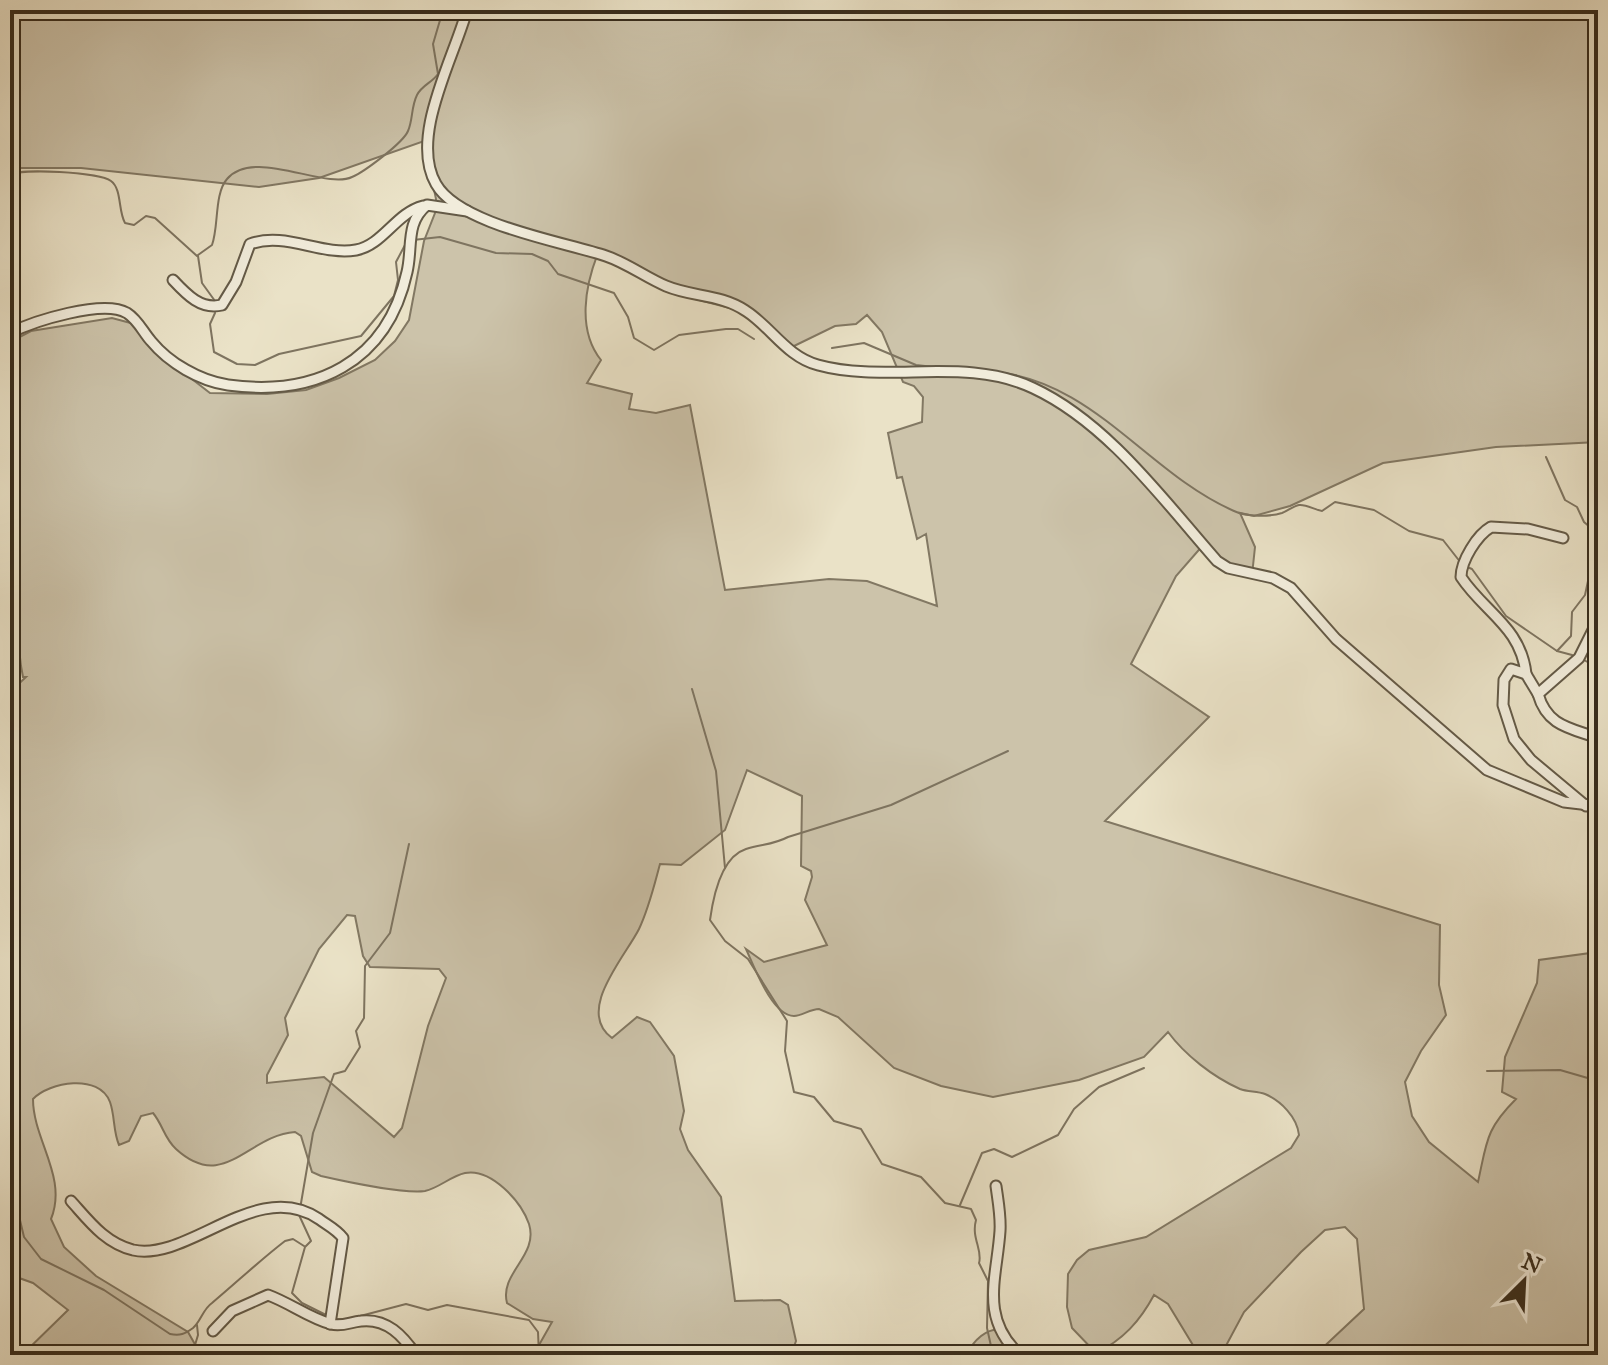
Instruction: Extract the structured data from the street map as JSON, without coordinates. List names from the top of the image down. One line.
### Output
{"north":"top right"}
